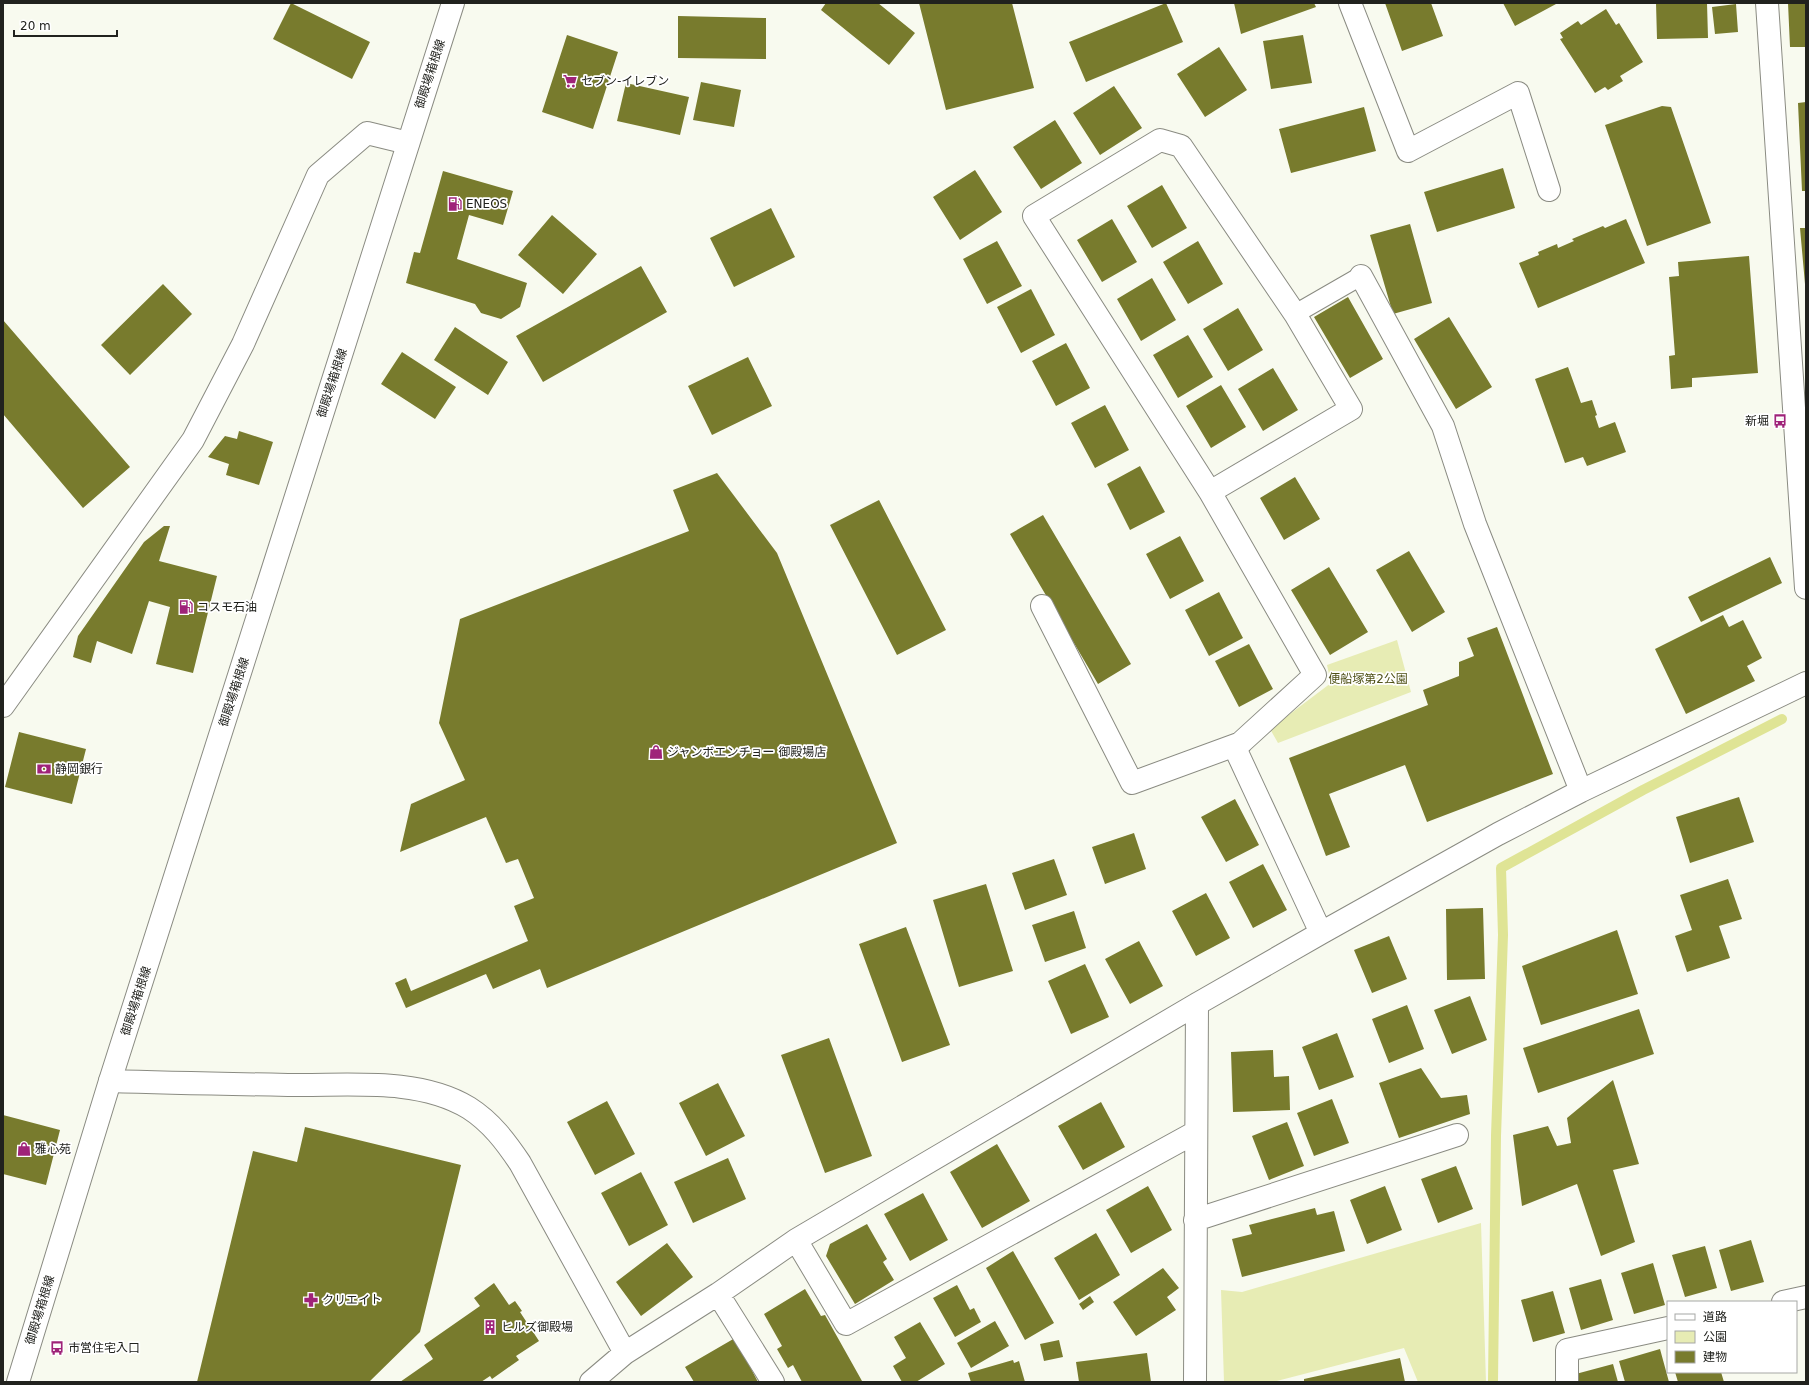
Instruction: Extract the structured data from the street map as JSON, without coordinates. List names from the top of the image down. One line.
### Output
{"streets":{"street":["御殿場箱根線"]},"parks":["便船塚第2公園"],"places":{"supermarket":["セブン-イレブン"],"fuel station":["ENEOS","コスモ石油"],"bus stop":["新堀","市営住宅入口"],"shop":["ジャンボエンチョー 御殿場店","雅心苑"],"bank":["静岡銀行"],"pharmacy":["クリエイト"],"building":["ヒルズ御殿場"]},"legend":["道路","公園","建物"],"scale_bar":"20 m"}
